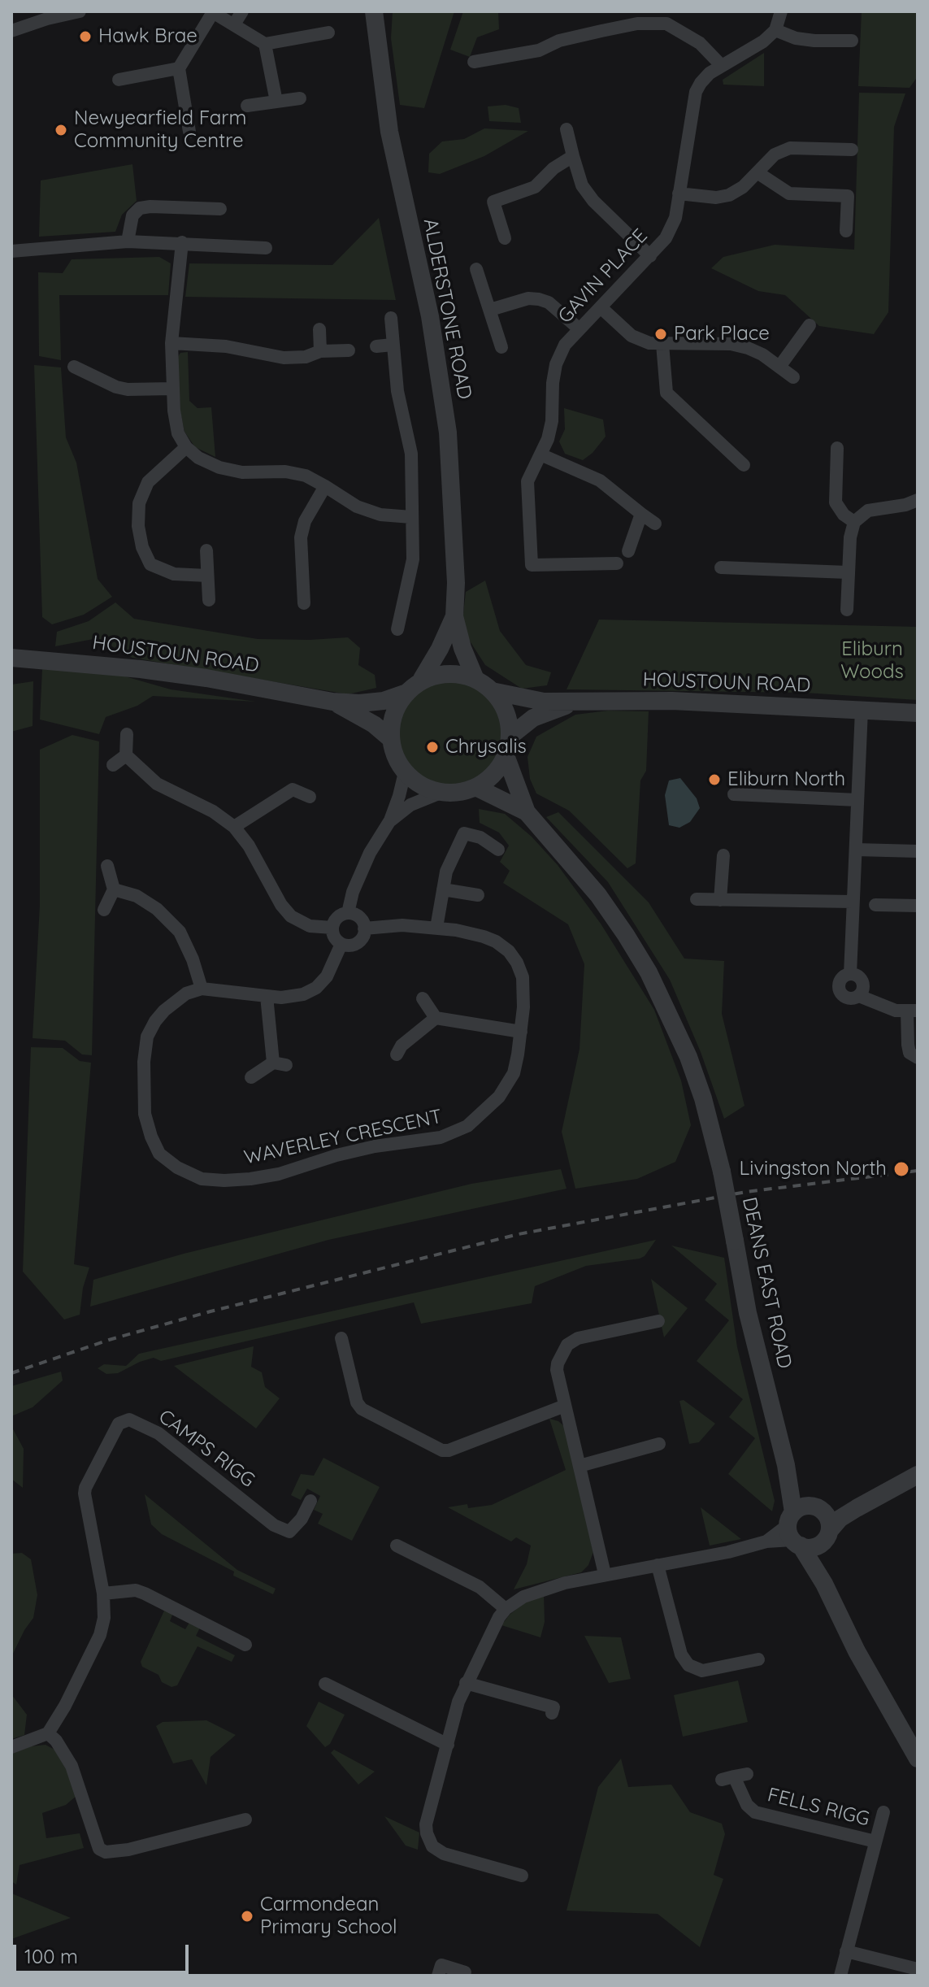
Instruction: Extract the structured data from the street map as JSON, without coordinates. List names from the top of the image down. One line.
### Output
{"streets":{"street":["GAVIN PLACE","ALDERSTONE ROAD","HOUSTOUN ROAD","WAVERLEY CRESCENT","DEANS EAST ROAD","CAMPS RIGG","FELLS RIGG"]},"crossings":[["ALDERSTONE ROAD","HOUSTOUN ROAD"],["ALDERSTONE ROAD","DEANS EAST ROAD"],["HOUSTOUN ROAD","DEANS EAST ROAD"]],"parks":["Eliburn Woods"],"places":["Hawk Brae","Newyearfield Farm Community Centre","Park Place","Chrysalis","Eliburn North","Livingston North","Carmondean Primary School"],"scale_bar":"100 m"}
